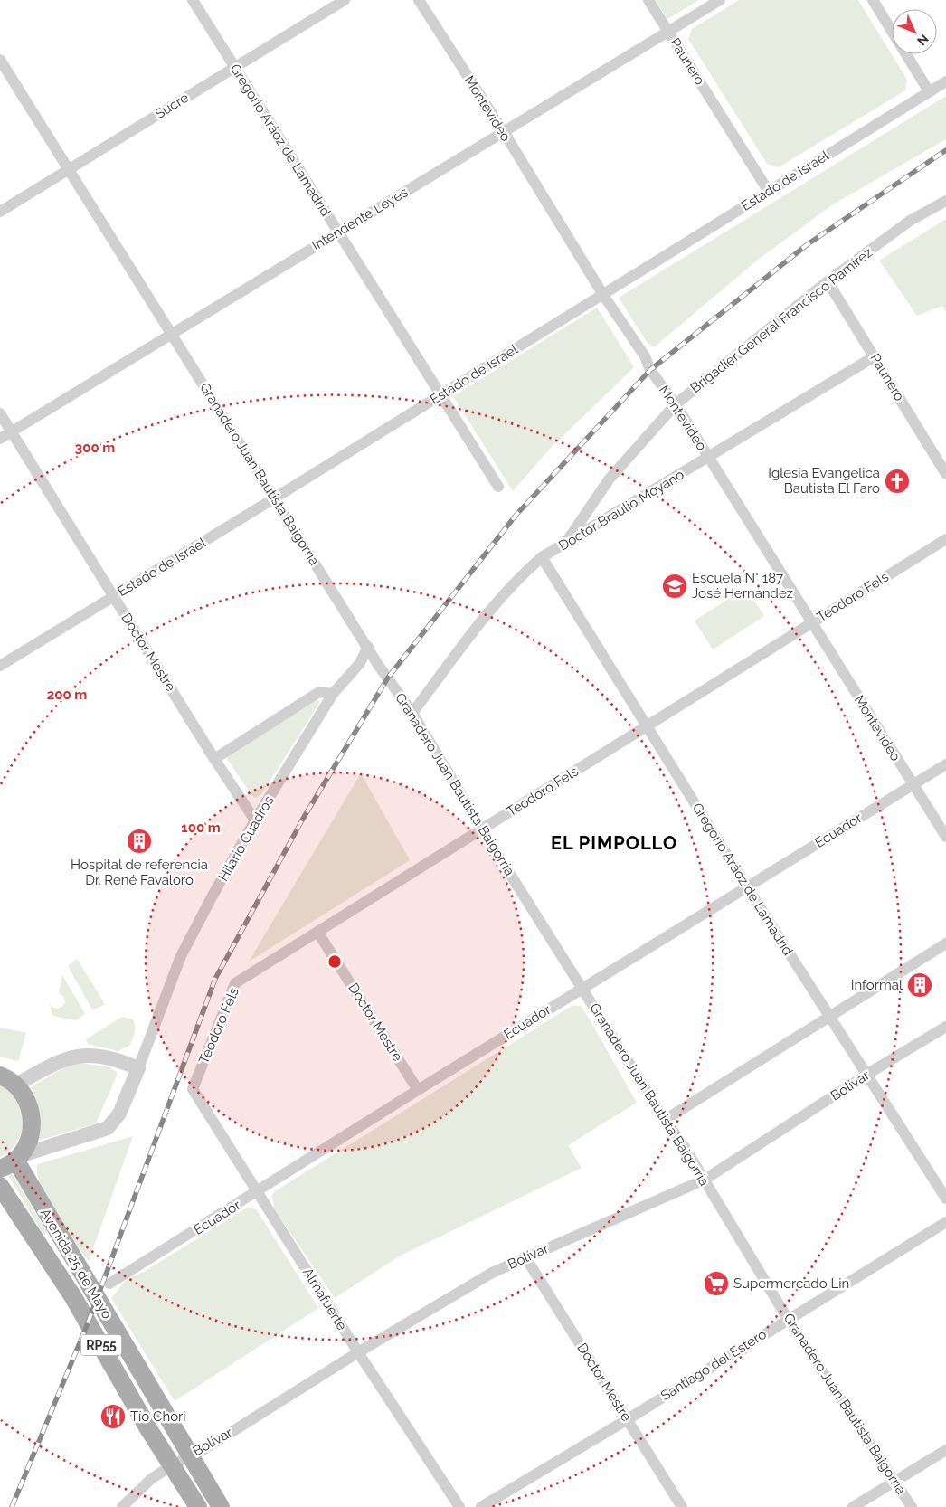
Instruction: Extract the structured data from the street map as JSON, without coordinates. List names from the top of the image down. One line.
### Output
{"streets":{"main road":["Avenida 25 de Mayo","RP55"],"street":["Paunero","Sucre","Montevideo","Gregorio Aráoz de Lamadrid","Estado de Israel","Intendente Leyes","Brigadier General Francisco Ramírez","Granadero Juan Bautista Baigorria","Doctor Braulio Moyano","Teodoro Fels","Doctor Mestre","Ecuador","Hilario Cuadros","Bolívar","Almafuerte","Santiago del Estero"]},"crossings":[["Paunero","Estado de Israel"],["Paunero","Intendente Leyes"],["Paunero","Brigadier General Francisco Ramírez"],["Paunero","Doctor Braulio Moyano"],["Sucre","Gregorio Aráoz de Lamadrid"],["Sucre","Granadero Juan Bautista Baigorria"],["Montevideo","Estado de Israel"],["Montevideo","Intendente Leyes"],["Montevideo","Brigadier General Francisco Ramírez"],["Montevideo","Doctor Braulio Moyano"],["Montevideo","Teodoro Fels"],["Montevideo","Ecuador"],["Gregorio Aráoz de Lamadrid","Estado de Israel"],["Gregorio Aráoz de Lamadrid","Intendente Leyes"],["Gregorio Aráoz de Lamadrid","Doctor Braulio Moyano"],["Gregorio Aráoz de Lamadrid","Teodoro Fels"],["Gregorio Aráoz de Lamadrid","Ecuador"],["Gregorio Aráoz de Lamadrid","Bolívar"],["Estado de Israel","Granadero Juan Bautista Baigorria"],["Estado de Israel","Doctor Mestre"],["Intendente Leyes","Granadero Juan Bautista Baigorria"],["Intendente Leyes","Doctor Mestre"],["Brigadier General Francisco Ramírez","Doctor Braulio Moyano"],["Granadero Juan Bautista Baigorria","Doctor Braulio Moyano"],["Granadero Juan Bautista Baigorria","Teodoro Fels"],["Granadero Juan Bautista Baigorria","Ecuador"],["Granadero Juan Bautista Baigorria","Hilario Cuadros"],["Granadero Juan Bautista Baigorria","Bolívar"],["Granadero Juan Bautista Baigorria","Santiago del Estero"],["Teodoro Fels","Doctor Mestre"],["Teodoro Fels","Almafuerte"],["Doctor Mestre","Ecuador"],["Doctor Mestre","Hilario Cuadros"],["Doctor Mestre","Bolívar"],["Doctor Mestre","Santiago del Estero"],["Ecuador","Almafuerte"],["Hilario Cuadros","Avenida 25 de Mayo"],["Bolívar","Avenida 25 de Mayo"],["Bolívar","Almafuerte"]],"districts":["EL PIMPOLLO"],"places":{"church":["Iglesia Evangelica Bautista El Faro"],"school or university":["Escuela N° 187 José Hernandez"],"building":["Hospital de referencia Dr. René Favaloro","Informal"],"supermarket":["Supermercado Lin"],"restaurant":["Tío Chori"]},"north":"bottom right","rings":["300 m","200 m","100 m"]}
